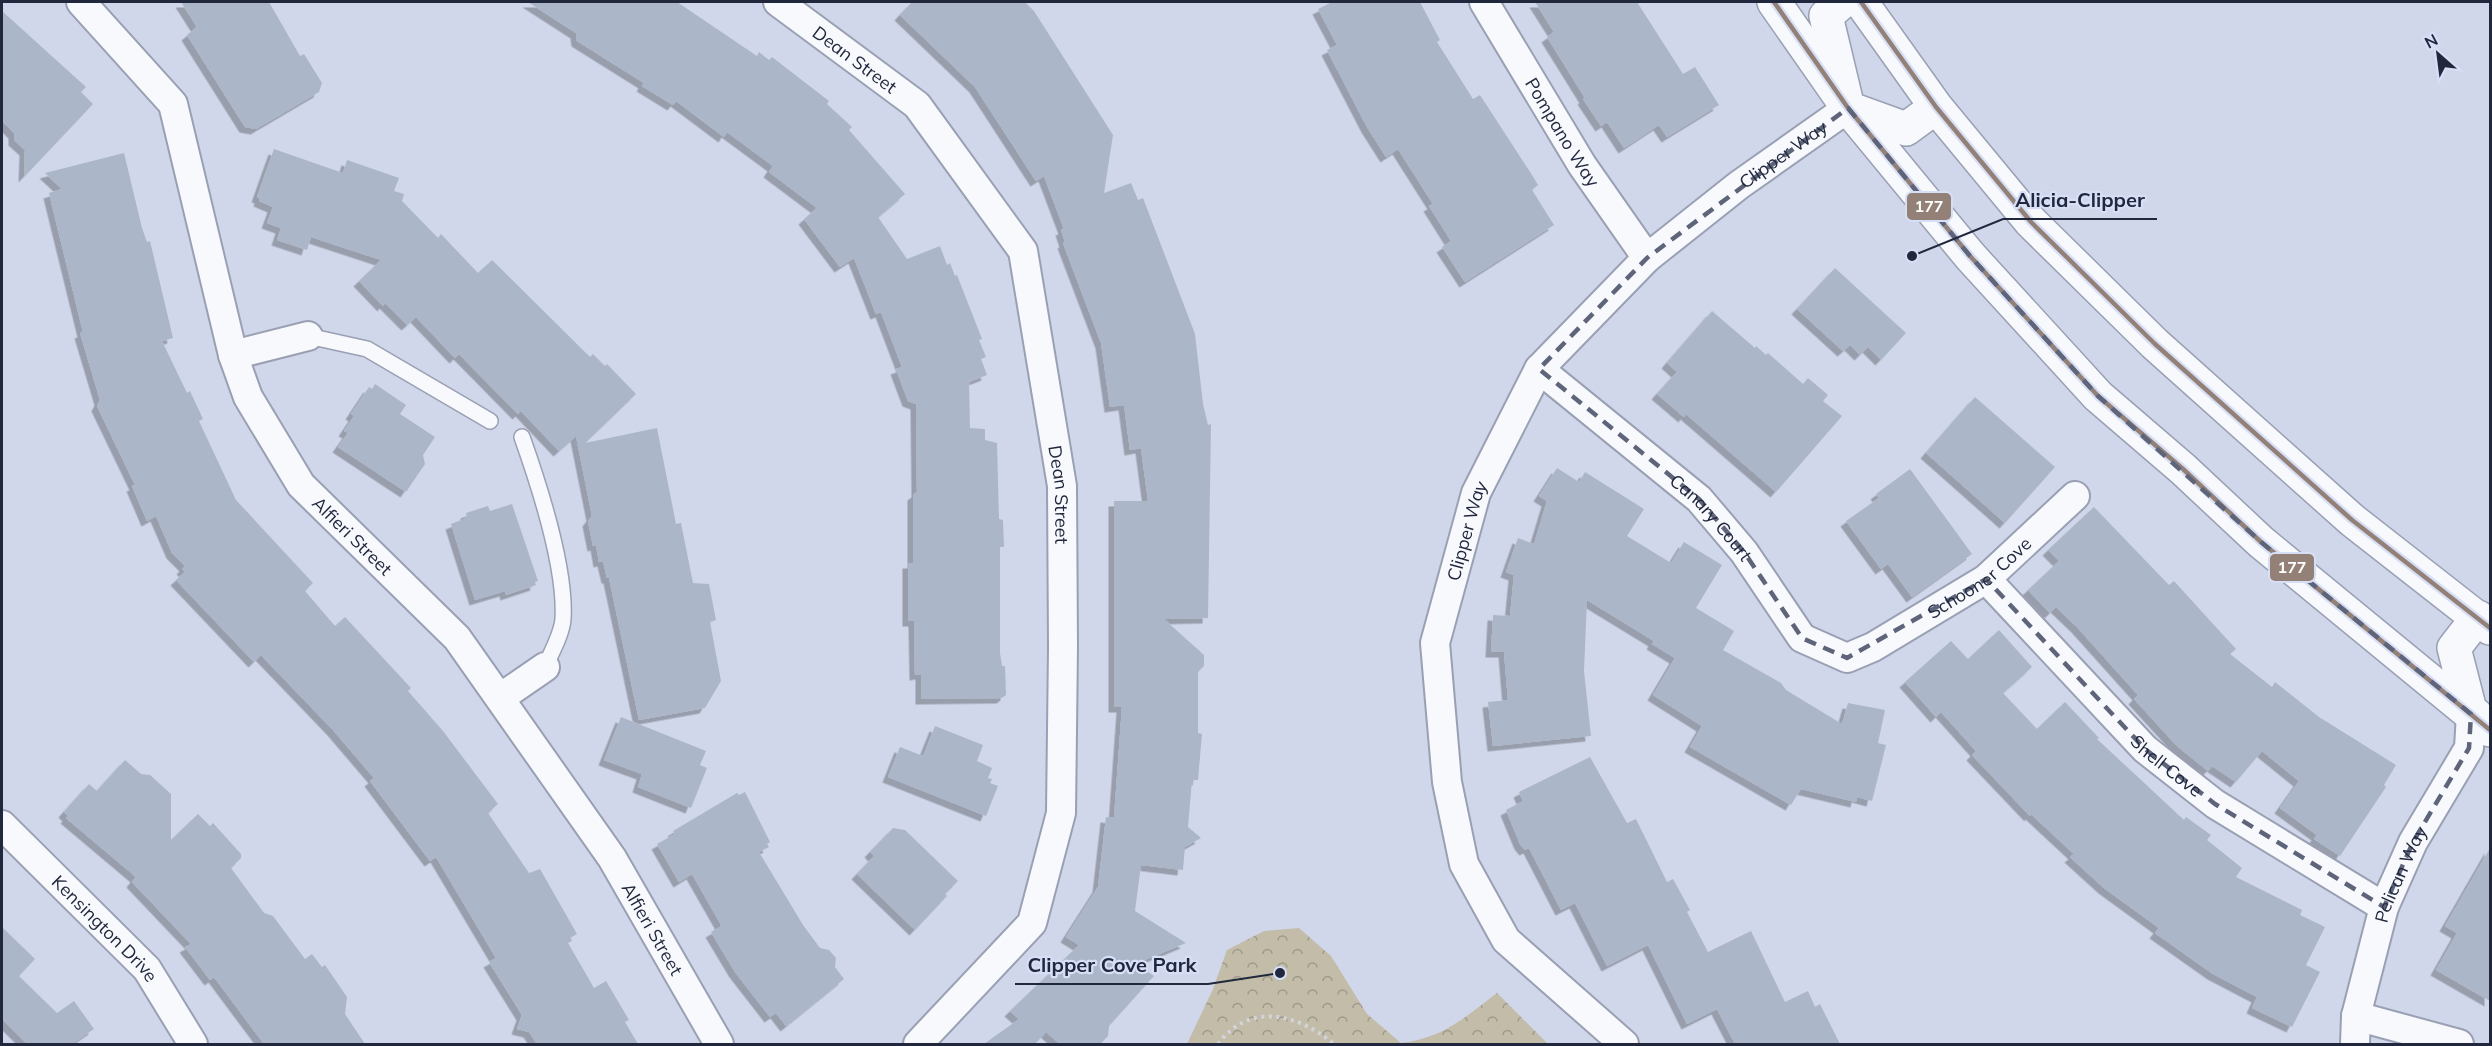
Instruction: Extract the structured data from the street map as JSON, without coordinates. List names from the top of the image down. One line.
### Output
{"streets":{"street":["Dean Street","Pompano Way","Clipper Way","Canary Court","Alfieri Street","Schooner Cove","Shell Cove","Pelican Way","Kensington Drive"]},"crossings":[["Pompano Way","Clipper Way"],["Clipper Way","Canary Court"],["Canary Court","Schooner Cove"],["Schooner Cove","Shell Cove"],["Shell Cove","Pelican Way"]],"places":["Alicia-Clipper","Clipper Cove Park"],"lines":["transit line 177"],"north":"top left"}
